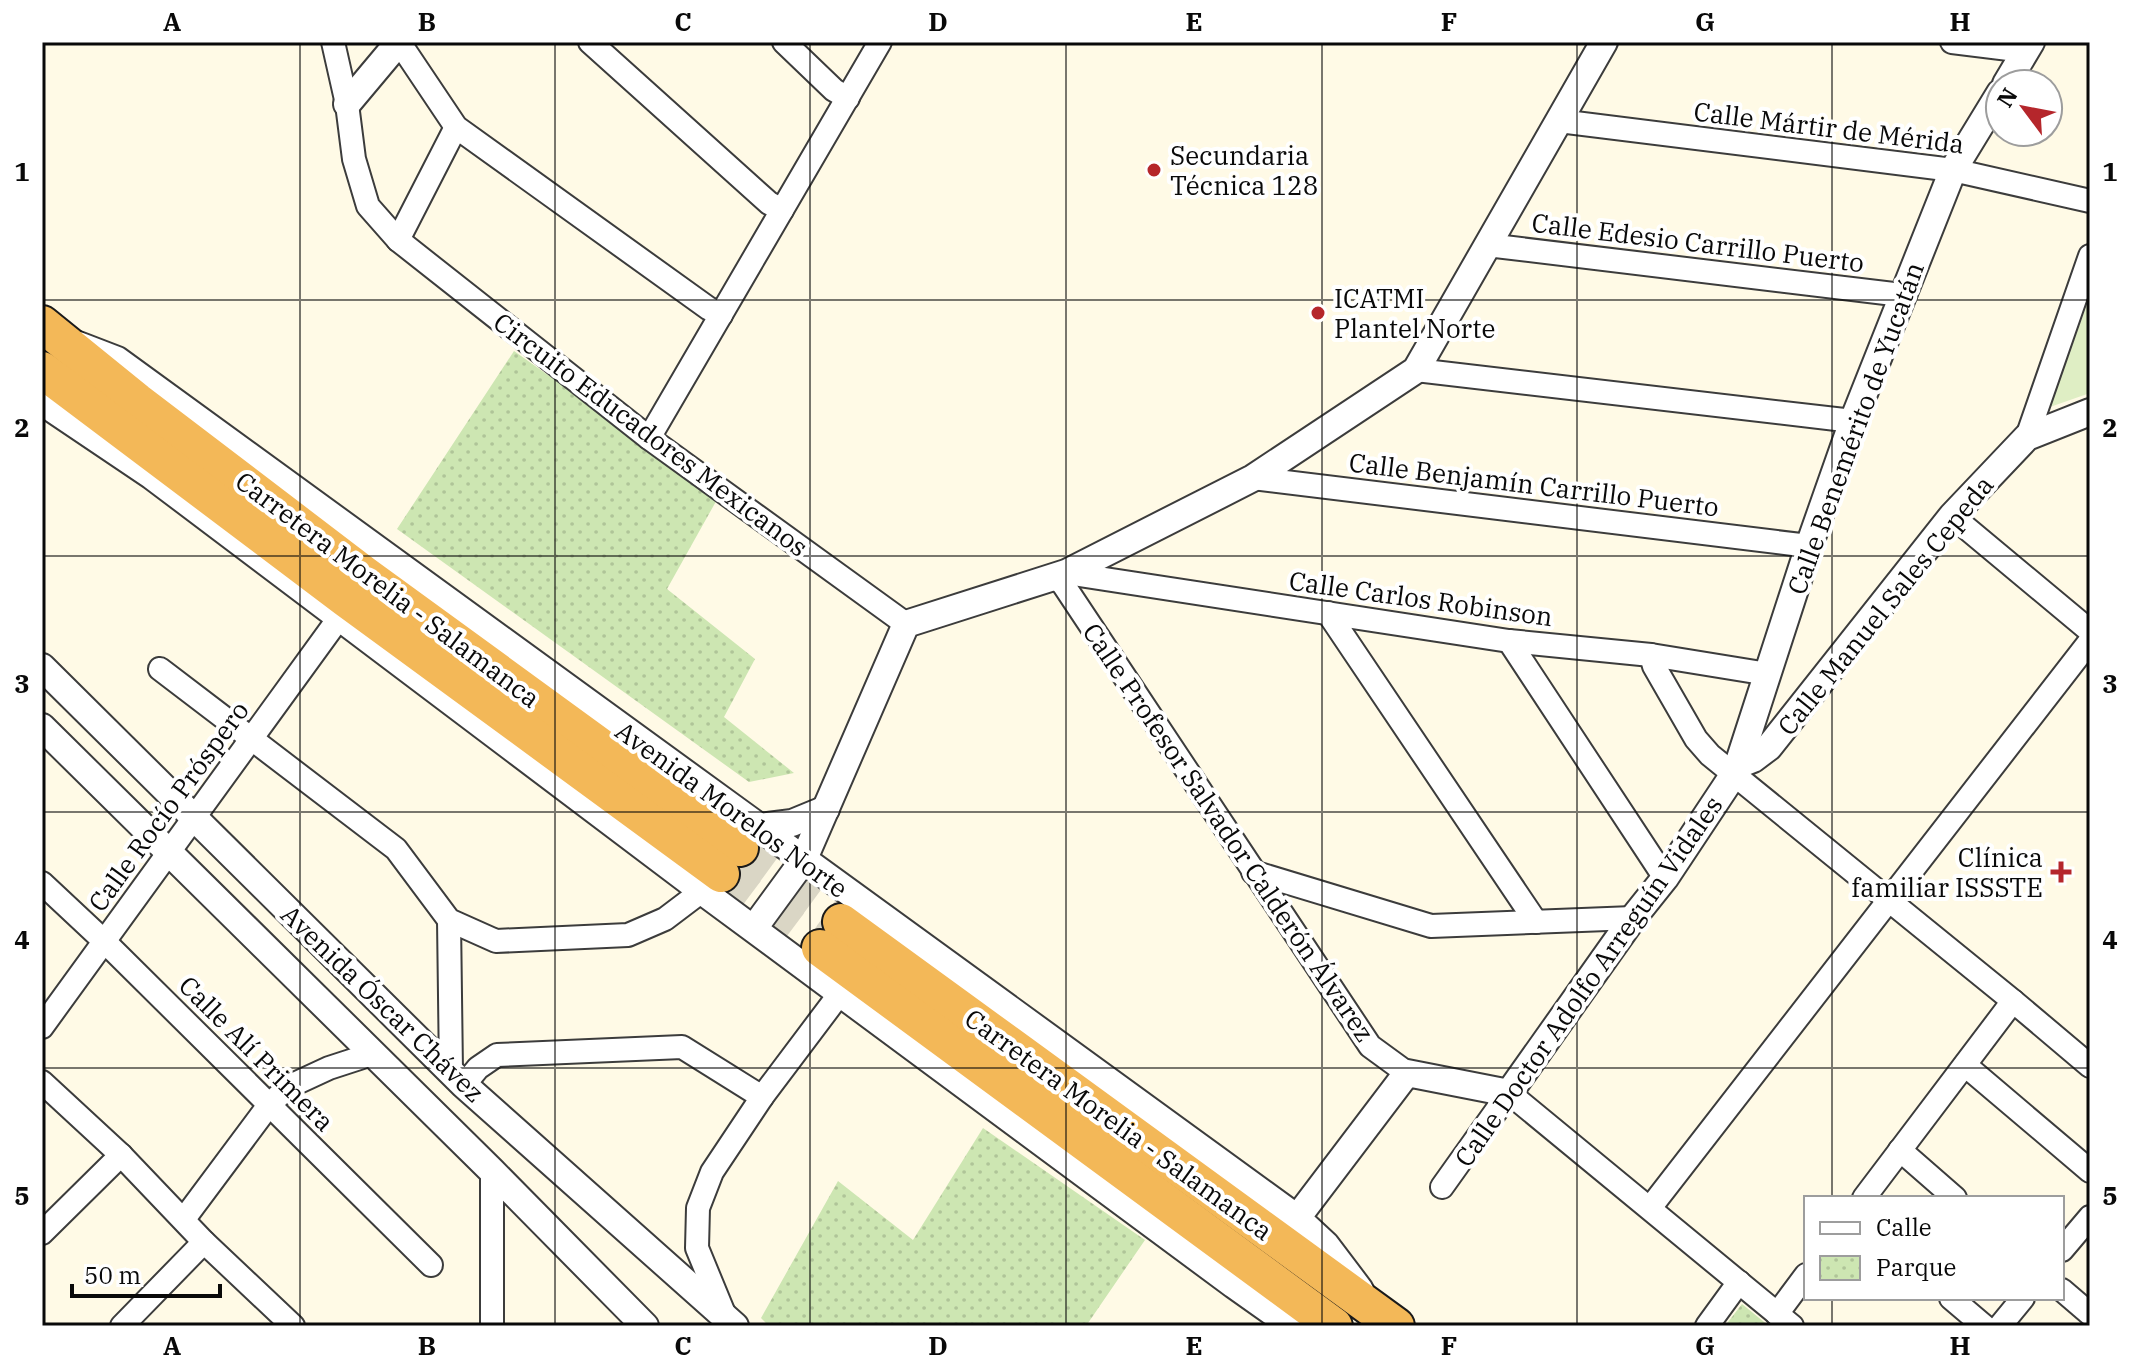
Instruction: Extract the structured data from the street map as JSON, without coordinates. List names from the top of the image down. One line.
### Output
{"streets":{"highway":["Carretera Morelia - Salamanca"],"street":["Calle Mártir de Mérida","Calle Edesio Carrillo Puerto","Calle Benemérito de Yucatán","Circuito Educadores Mexicanos","Calle Benjamín Carrillo Puerto","Calle Carlos Robinson","Calle Manuel Sales Cepeda","Calle Rocío Próspero","Avenida Morelos Norte","Calle Profesor Salvador Calderón Álvarez","Calle Doctor Adolfo Arreguín Vidales","Avenida Óscar Chávez","Calle Alí Primera"]},"crossings":[["Calle Mártir de Mérida","Calle Benemérito de Yucatán"],["Calle Edesio Carrillo Puerto","Calle Benemérito de Yucatán"],["Calle Benemérito de Yucatán","Calle Benjamín Carrillo Puerto"],["Calle Benemérito de Yucatán","Calle Carlos Robinson"],["Calle Benemérito de Yucatán","Calle Manuel Sales Cepeda"],["Calle Benemérito de Yucatán","Calle Doctor Adolfo Arreguín Vidales"],["Carretera Morelia - Salamanca","Avenida Morelos Norte"],["Calle Carlos Robinson","Calle Profesor Salvador Calderón Álvarez"],["Calle Manuel Sales Cepeda","Calle Doctor Adolfo Arreguín Vidales"],["Calle Rocío Próspero","Avenida Morelos Norte"],["Calle Rocío Próspero","Avenida Óscar Chávez"],["Calle Rocío Próspero","Calle Alí Primera"],["Calle Profesor Salvador Calderón Álvarez","Calle Doctor Adolfo Arreguín Vidales"]],"places":{"other":["Secundaria Técnica 128","ICATMI Plantel Norte"],"health":["Clínica familiar ISSSTE"]},"legend":["Calle","Parque"],"scale_bar":"50 m","north":"top left","grid":{"columns":["A","B","C","D","E","F","G","H"],"rows":["1","2","3","4","5"]}}
